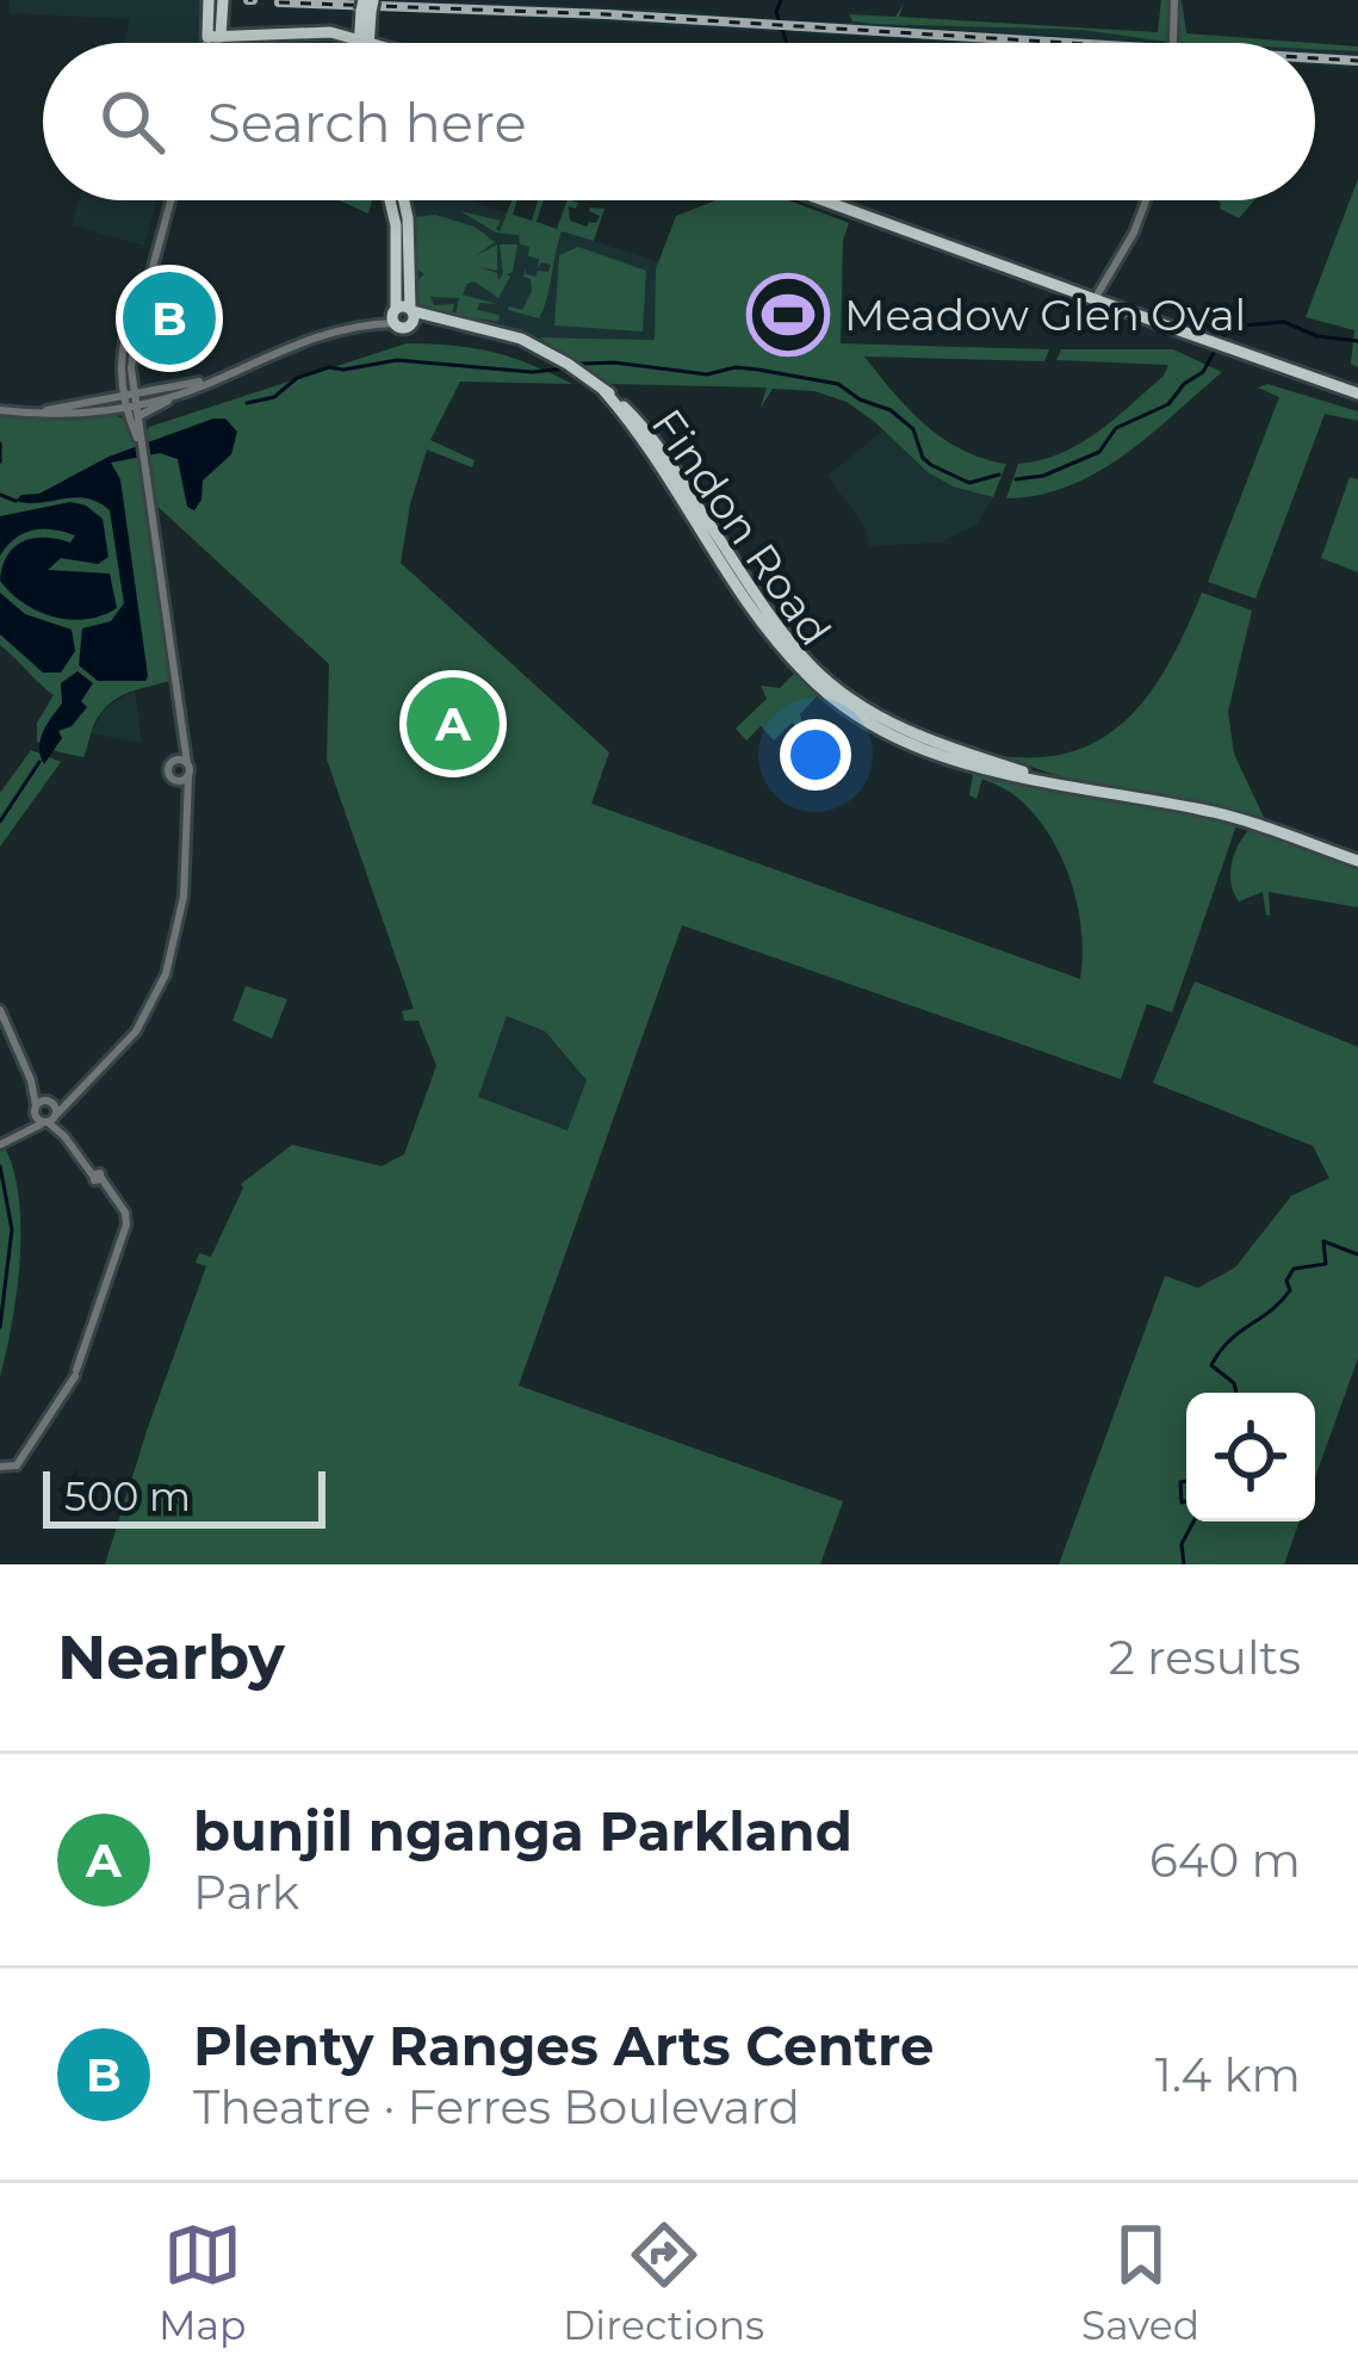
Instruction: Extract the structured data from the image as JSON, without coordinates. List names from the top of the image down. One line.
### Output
{"streets":{"main road":["Findon Road"]},"places":{"sports":["Meadow Glen Oval"]},"scale_bar":"500 m","page":{"search":"Search here","pins":["B","A"],"scale":"500 m","heading":["Nearby","2 results"],"list":[{"mark":"A","name":"bunjil nganga Parkland","note":"Park","value":"640 m"},{"mark":"B","name":"Plenty Ranges Arts Centre","note":"Theatre · Ferres Boulevard","value":"1.4 km"}],"nav":["Map","Directions","Saved"]}}
